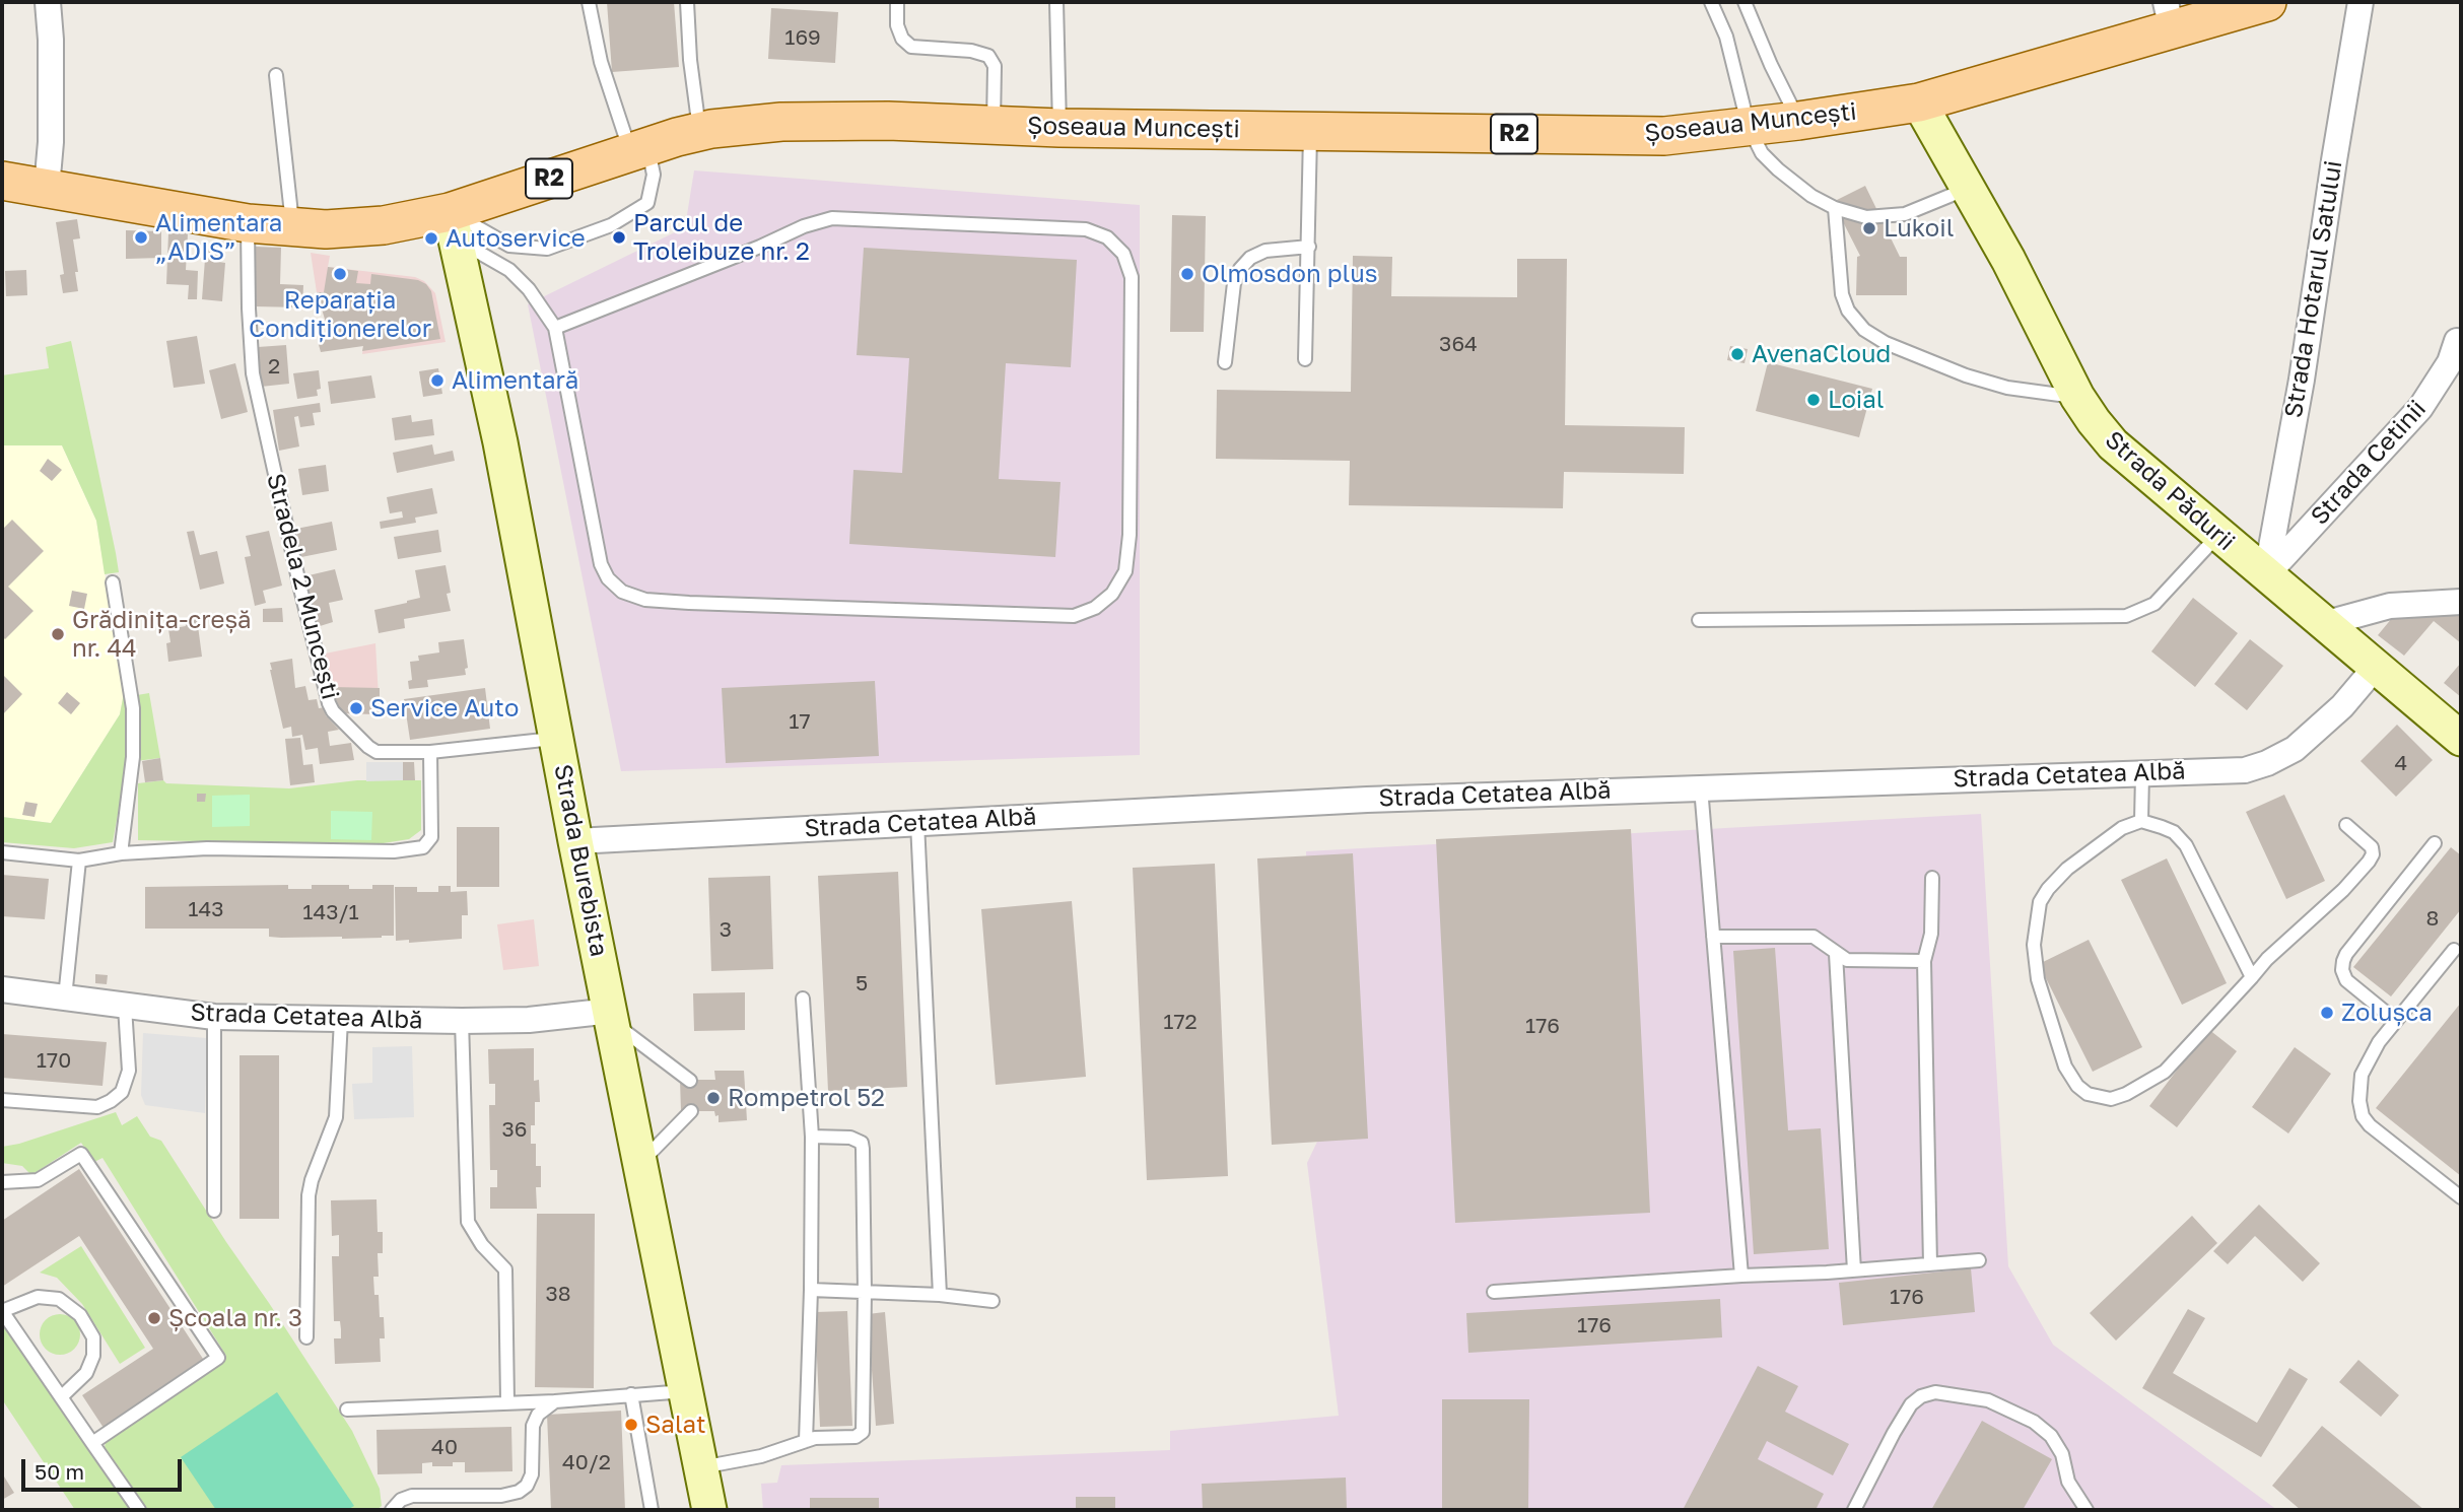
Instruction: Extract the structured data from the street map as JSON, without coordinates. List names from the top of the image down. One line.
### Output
{"streets":{"main road":["Șoseaua Muncești","R2","Strada Pădurii","Strada Burebista"],"street":["Strada Hotarul Satului","Strada Cetinii","Strada Cetatea Albă"],"lane":["Stradela 2 Muncești"]},"crossings":[["Șoseaua Muncești","Strada Pădurii"],["Șoseaua Muncești","Stradela 2 Muncești"],["Șoseaua Muncești","Strada Burebista"],["Strada Hotarul Satului","Strada Cetinii"],["Strada Hotarul Satului","Strada Pădurii"],["Strada Cetinii","Strada Pădurii"],["Strada Pădurii","Strada Cetatea Albă"],["Stradela 2 Muncești","Strada Burebista"],["Strada Cetatea Albă","Strada Burebista"]],"places":["Lukoil","Alimentara „ADIS”","Parcul de Troleibuze nr. 2","Autoservice","Reparația Condiționerelor","Olmosdon plus","AvenaCloud","Alimentară","Loial","Grădinița-creșă nr. 44","Service Auto","Zolușca","Rompetrol 52","Școala nr. 3","Salat"],"house_numbers":["169","364","2","17","4","143","143/1","8","3","5","172","176","170","36","38","176","176","40","40/2"],"scale_bar":"50 m"}
